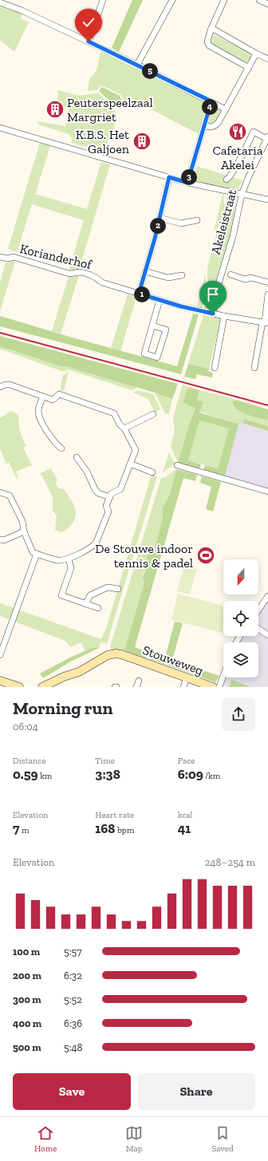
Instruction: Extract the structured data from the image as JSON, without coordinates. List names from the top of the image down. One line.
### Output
{"streets":{"main road":["Stouweweg"],"street":["Akeleistraat","Korianderhof"]},"crossings":[["Akeleistraat","Korianderhof"]],"places":{"building":["Peuterspeelzaal Margriet","K.B.S. Het Galjoen"],"restaurant":["Cafetaria Akelei"],"sports":["De Stouwe indoor tennis & padel"]},"north":"bottom","page":{"pins":["5","4","3","2","1"],"heading":["Morning run","06:04"],"stats":[["Distance","0.59 km"],["Time","3:38"],["Pace","6:09 /km"],["Elevation","7 m"],["Heart rate","168 bpm"],["kcal","41"]],"chart":["Elevation","248–254 m"],"list":[{"name":"100 m","note":"5:57"},{"name":"200 m","note":"6:32"},{"name":"300 m","note":"5:52"},{"name":"400 m","note":"6:36"},{"name":"500 m","note":"5:48"}],"buttons":["Save","Share"],"tabs":["Home","Map","Saved"]}}
